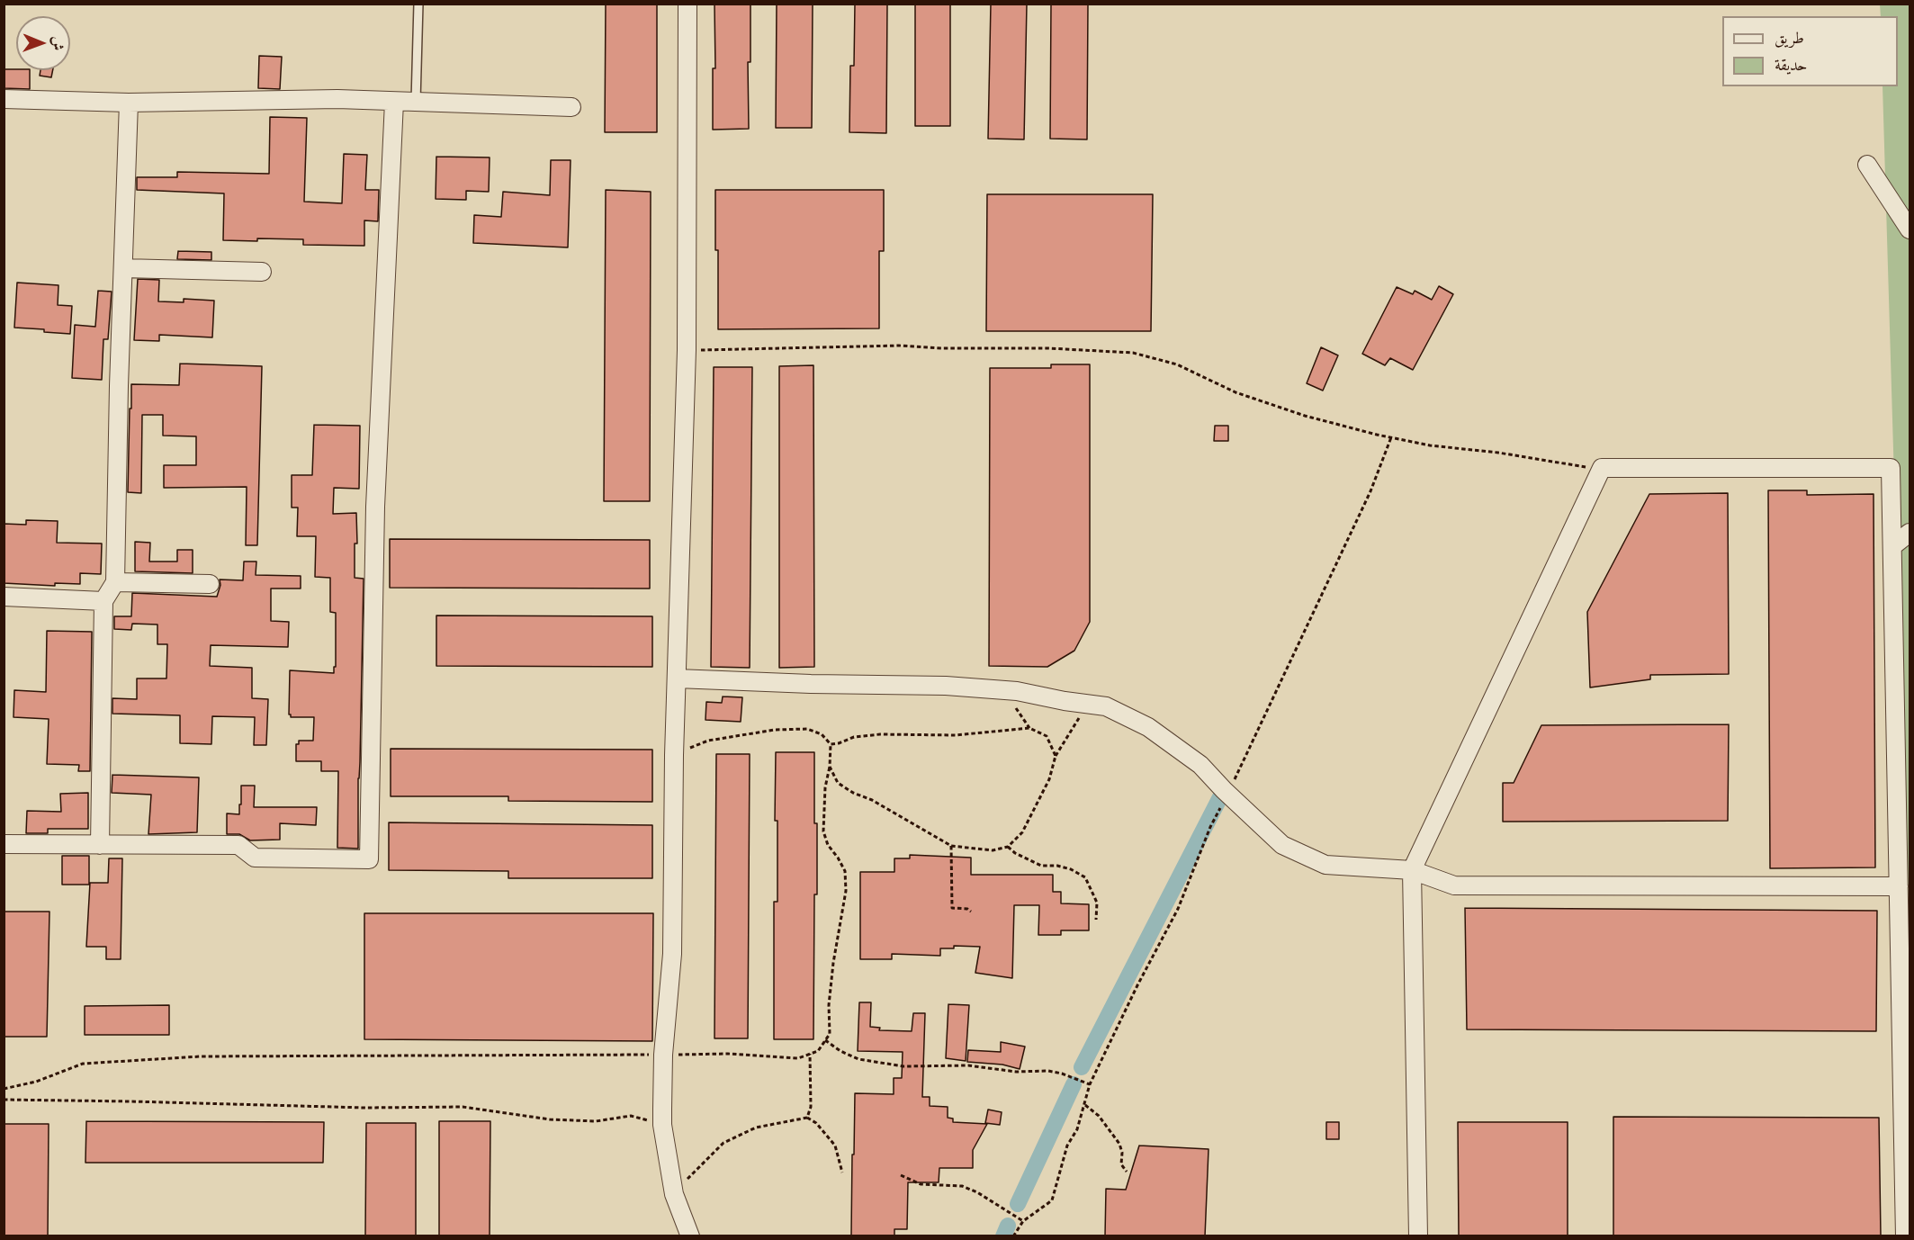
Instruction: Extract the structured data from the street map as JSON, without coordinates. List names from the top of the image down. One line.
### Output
{"legend":["طريق","حديقة"],"north":"right"}
